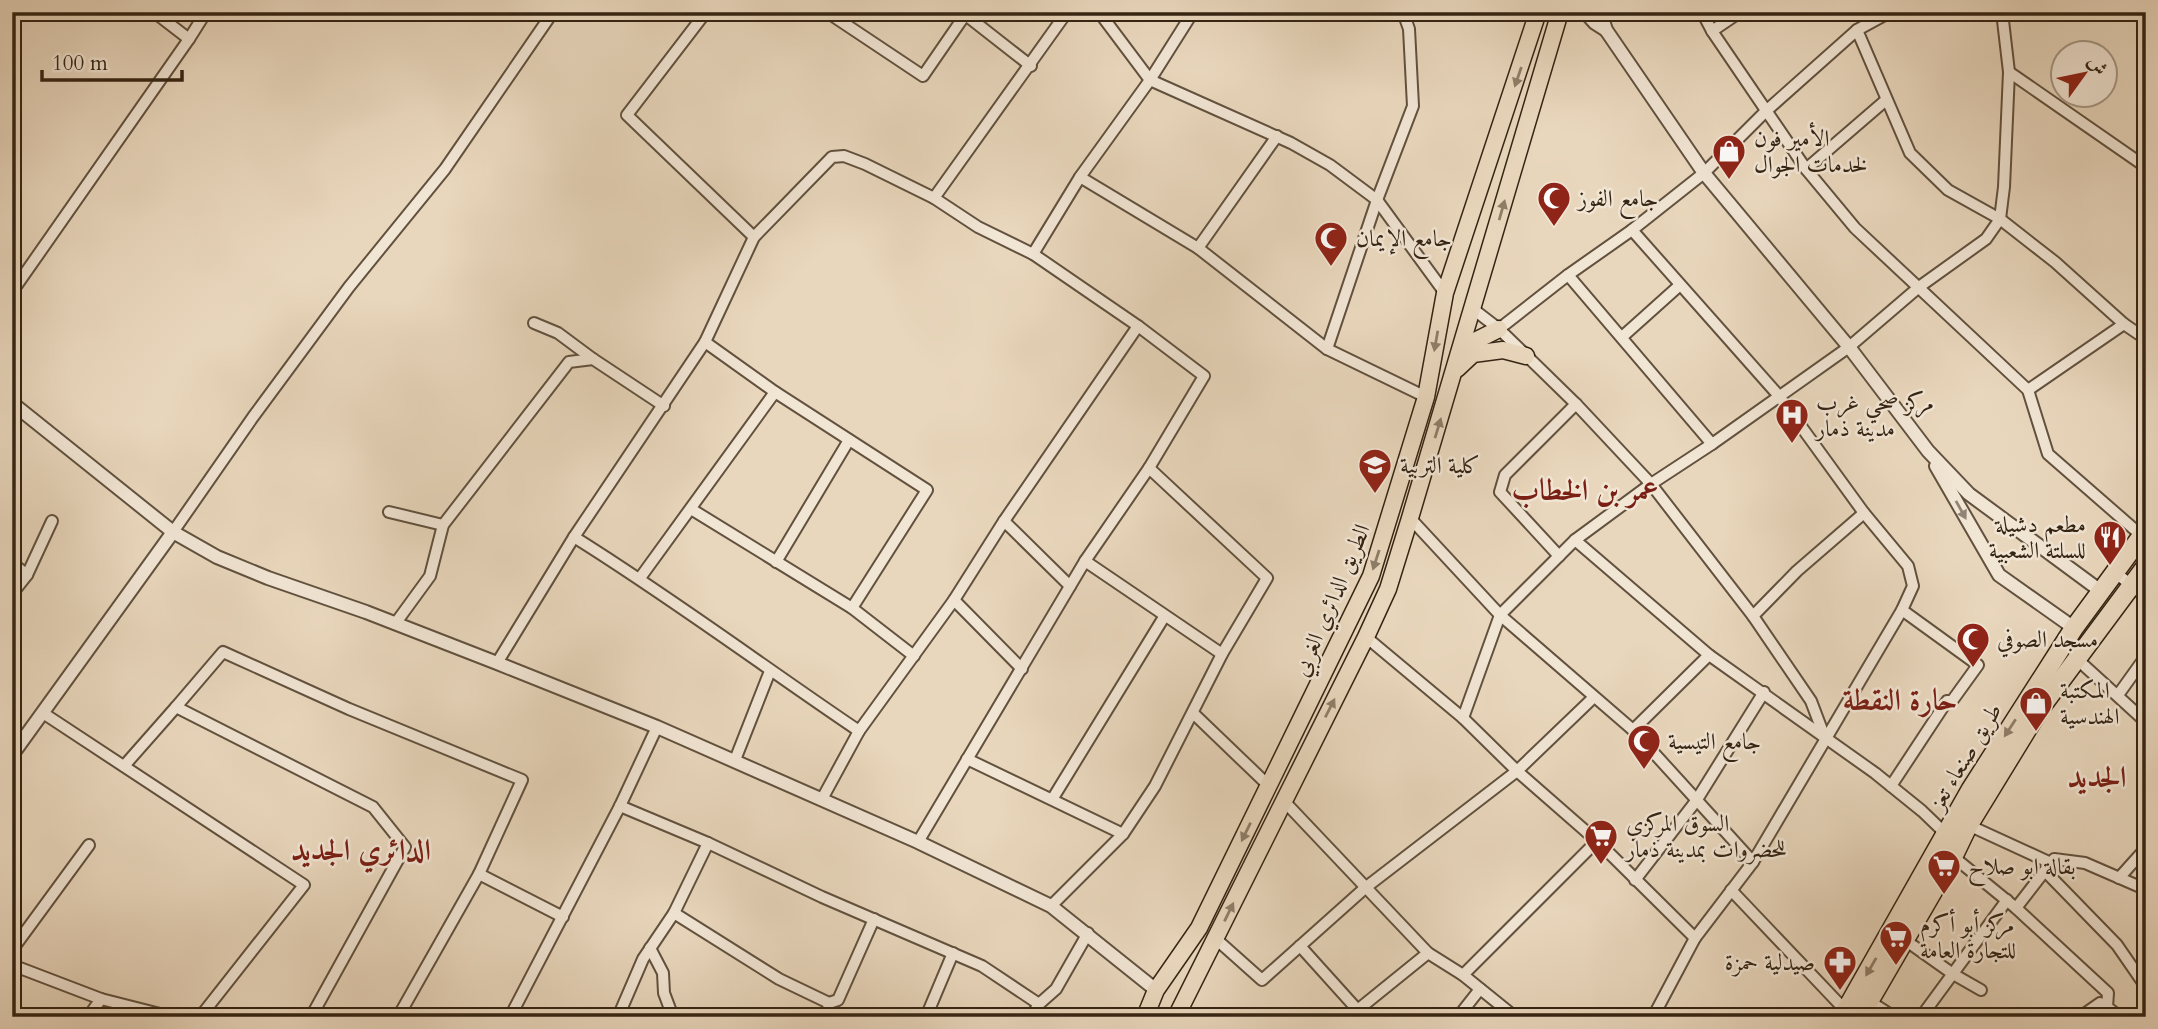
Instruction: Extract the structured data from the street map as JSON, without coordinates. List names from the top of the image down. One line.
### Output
{"streets":{"highway":["طريق صنعاء تعز"],"main road":["الطريق الدائري الغربي"]},"districts":["عمر بن الخطاب","حارة النقطة","الجديد","الدائري الجديد"],"places":{"shop":["الأمير فون لخدمات الجوال","المكتبة الهندسية"],"mosque":["جامع الفوز","جامع الإيمان","مسجد الصوفي","جامع التيسية"],"hospital":["مركز صحي غرب مدينة ذمار"],"school or university":["كلية التربية"],"restaurant":["مطعم دشيلة للسلتة الشعبية"],"supermarket":["السوق المركزي للحضروات بمدينة ذمار","بقالة ابو صلاح","مركز أبو أكرم للتجارة العامة"],"pharmacy":["صيدلية حمزة"]},"scale_bar":"100 m","north":"top right"}
